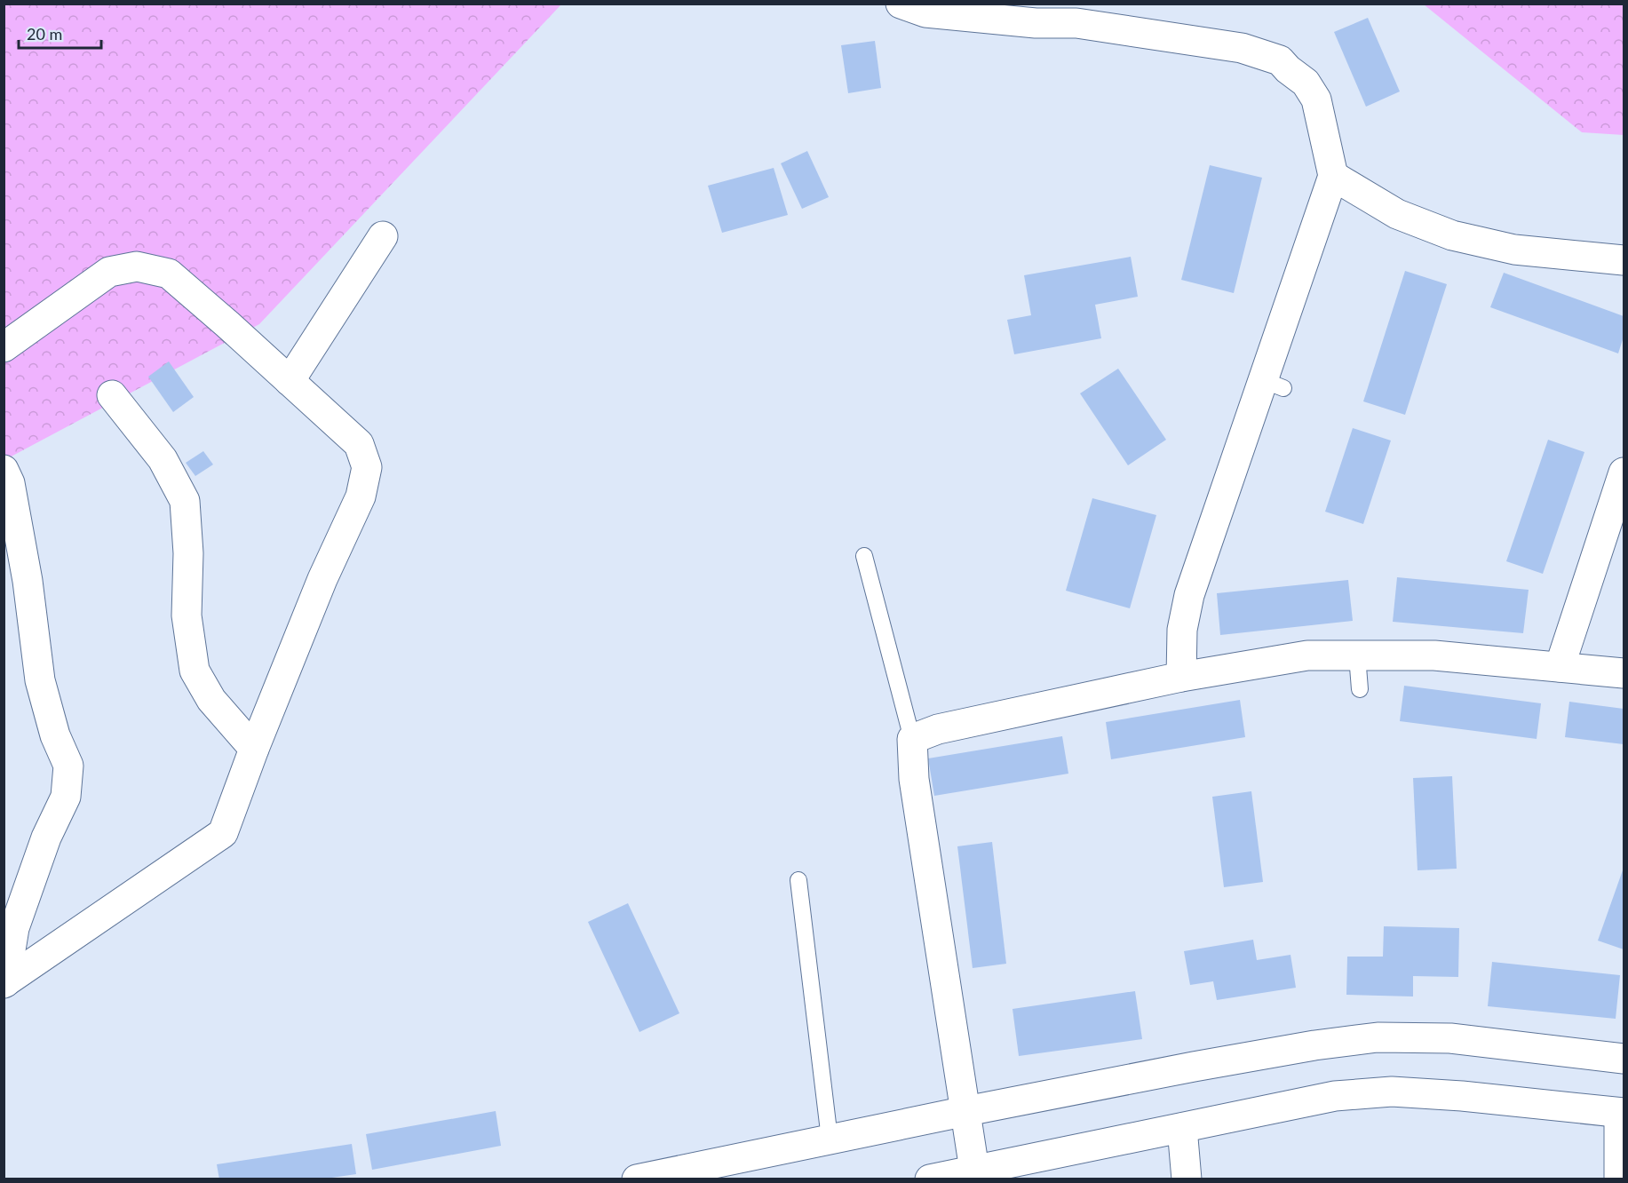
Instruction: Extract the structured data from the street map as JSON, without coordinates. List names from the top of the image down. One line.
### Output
{"scale_bar":"20 m"}
